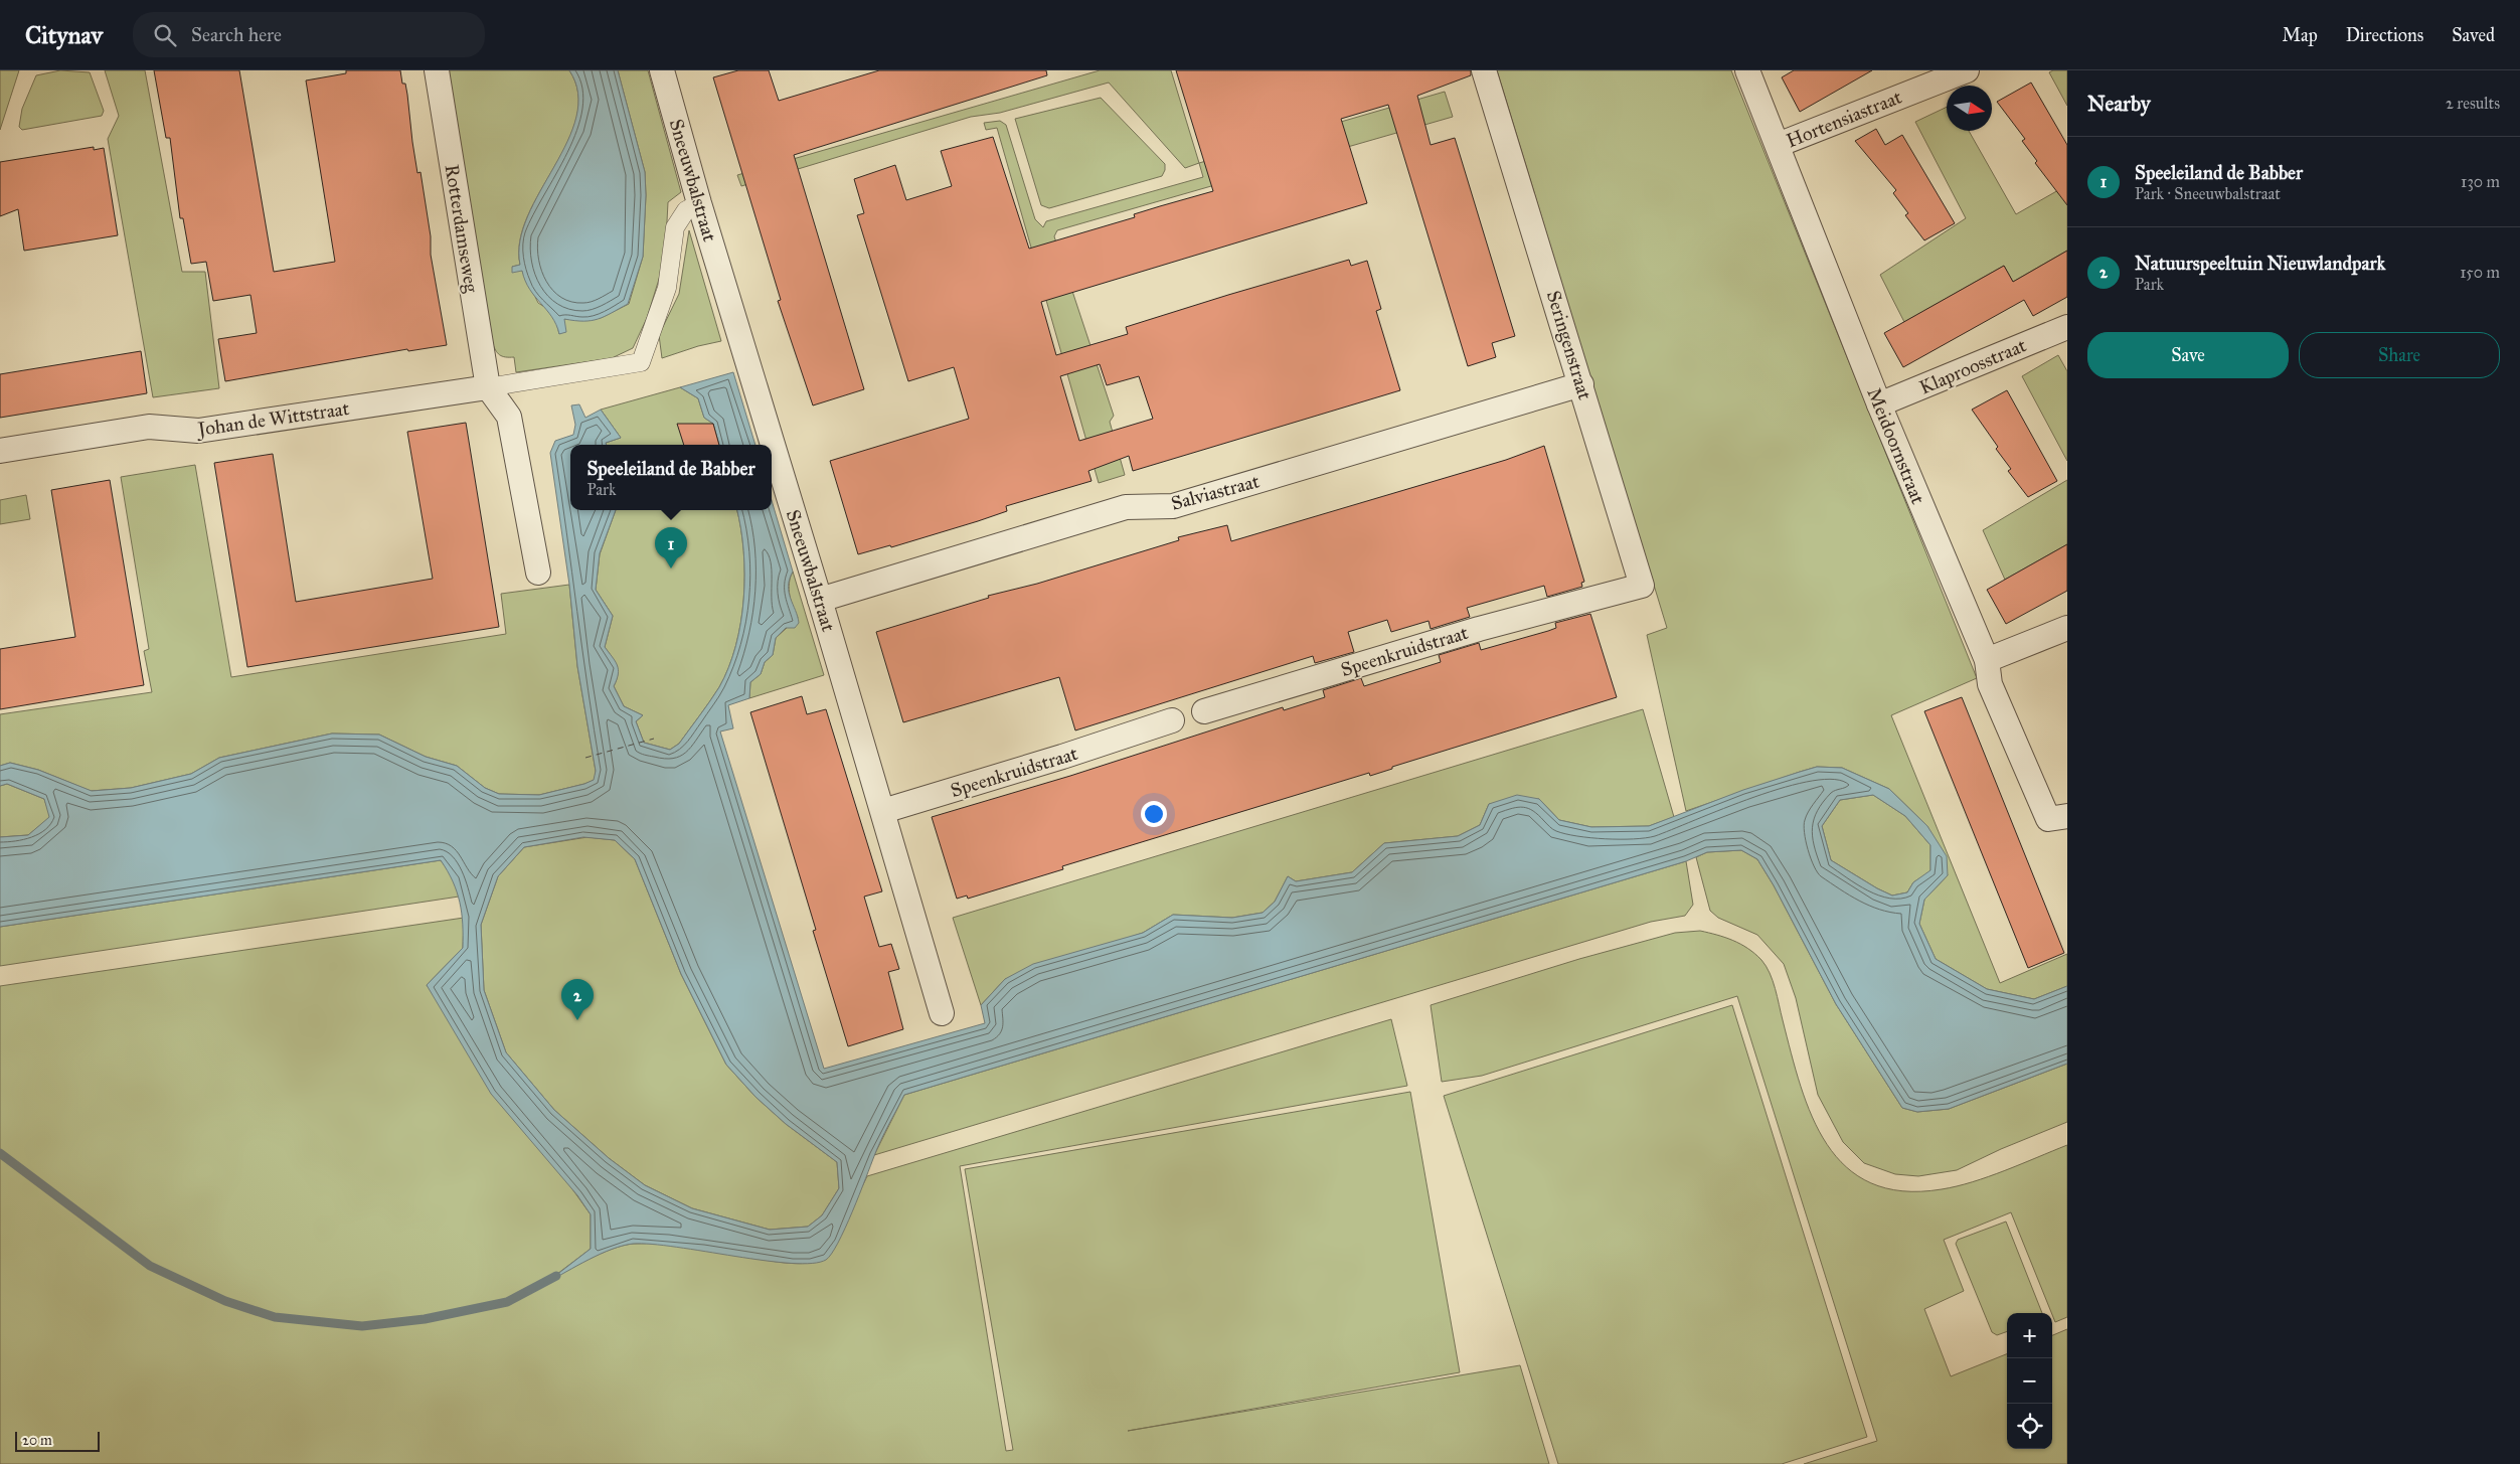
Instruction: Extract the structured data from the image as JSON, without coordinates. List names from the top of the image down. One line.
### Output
{"streets":{"street":["Hortensiastraat","Sneeuwbalstraat","Rotterdamseweg","Seringenstraat","Klaproosstraat","Johan de Wittstraat","Meidoornstraat","Salviastraat","Speenkruidstraat"]},"crossings":[["Hortensiastraat","Meidoornstraat"],["Sneeuwbalstraat","Johan de Wittstraat"],["Sneeuwbalstraat","Salviastraat"],["Sneeuwbalstraat","Speenkruidstraat"],["Rotterdamseweg","Johan de Wittstraat"],["Seringenstraat","Salviastraat"],["Seringenstraat","Speenkruidstraat"],["Klaproosstraat","Meidoornstraat"]],"scale_bar":"20 m","north":"right","page":{"header":"Citynav","search":"Search here","nav":["Map","Directions","Saved"],"heading":["Nearby","2 results"],"list":[{"mark":"1","name":"Speeleiland de Babber","note":"Park · Sneeuwbalstraat","value":"130 m"},{"mark":"2","name":"Natuurspeeltuin Nieuwlandpark","note":"Park","value":"150 m"}],"buttons":["Save","Share"],"popup":["Speeleiland de Babber","Park"],"pins":["1","2"],"map_buttons":["+","−"],"scale":"20 m"}}
